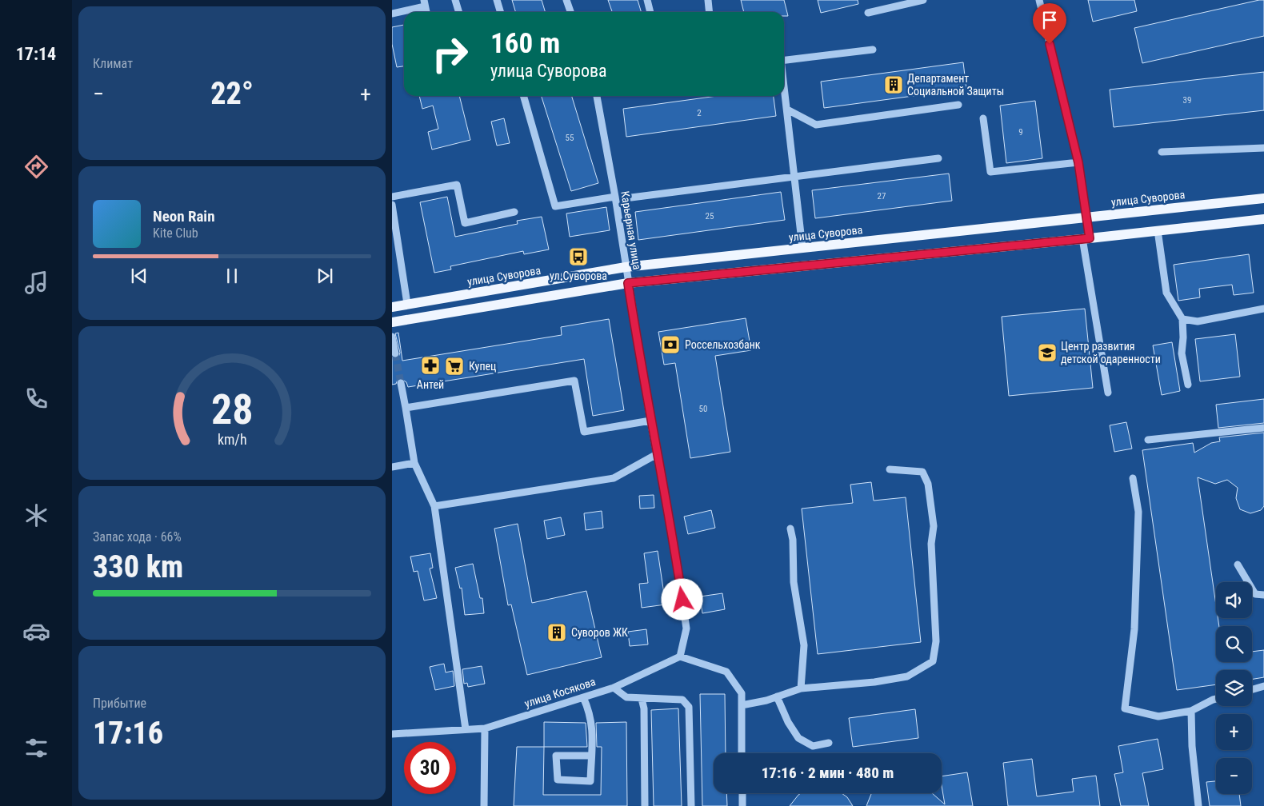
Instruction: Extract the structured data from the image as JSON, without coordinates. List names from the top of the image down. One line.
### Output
{"streets":{"main road":["улица Суворова"],"street":["Карьерная улица","улица Косякова"]},"crossings":[["улица Суворова","Карьерная улица"],["Карьерная улица","улица Косякова"]],"places":{"building":["Департамент Социальной Защиты","Суворов ЖК"],"bus stop":["ул.Суворова"],"bank":["Россельхозбанк"],"school or university":["Центр развития детской одаренности"],"pharmacy":["Антей"],"supermarket":["Купец"]},"house_numbers":["39","2","9","55","27","25","50"],"page":{"tabs":"17:14","tile":["Климат",["Запас хода · 66%","330 km"],["Прибытие","17:16"]],"turn":["160 m","улица Суворова"],"heat":["−","22°","+"],"song":["Neon Rain","Kite Club"],"map_buttons":["+","−"],"limit":"30","trip":"17:16 · 2 мин · 480 m","gauge":["28","km/h"]}}
